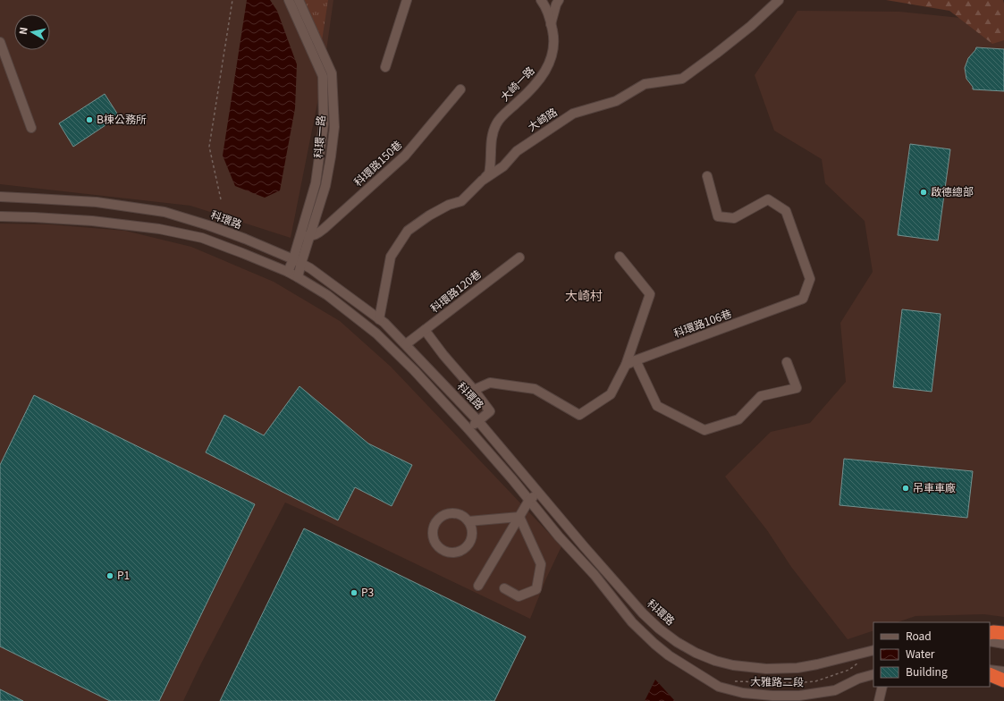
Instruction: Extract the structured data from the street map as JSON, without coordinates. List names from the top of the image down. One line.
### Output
{"streets":{"street":["大崎一路","大崎路","科環一路","科環路150巷","科環路","科環路120巷","科環路106巷","大雅路二段"]},"crossings":[["大崎一路","大崎路"],["大崎路","科環路"],["科環一路","科環路150巷"],["科環一路","科環路"],["科環路","科環路120巷"]],"districts":["大崎村"],"places":["B棟公務所","啟德總部","吊車車廠","P1","P3"],"legend":["Road","Water","Building"],"north":"left"}
